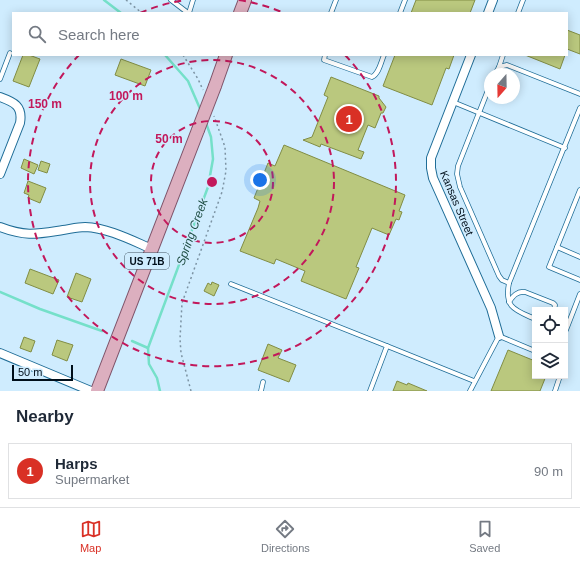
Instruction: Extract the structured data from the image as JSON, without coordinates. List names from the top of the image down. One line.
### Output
{"streets":{"main road":["US 71B"],"street":["Kansas Street"]},"water":["Spring Creek"],"scale_bar":"50 m","north":"bottom","page":{"search":"Search here","pins":"1","scale":"50 m","heading":"Nearby","list":[{"mark":"1","name":"Harps","note":"Supermarket","value":"90 m"}],"nav":["Map","Directions","Saved"]},"rings":["100 m","150 m","50 m"]}
